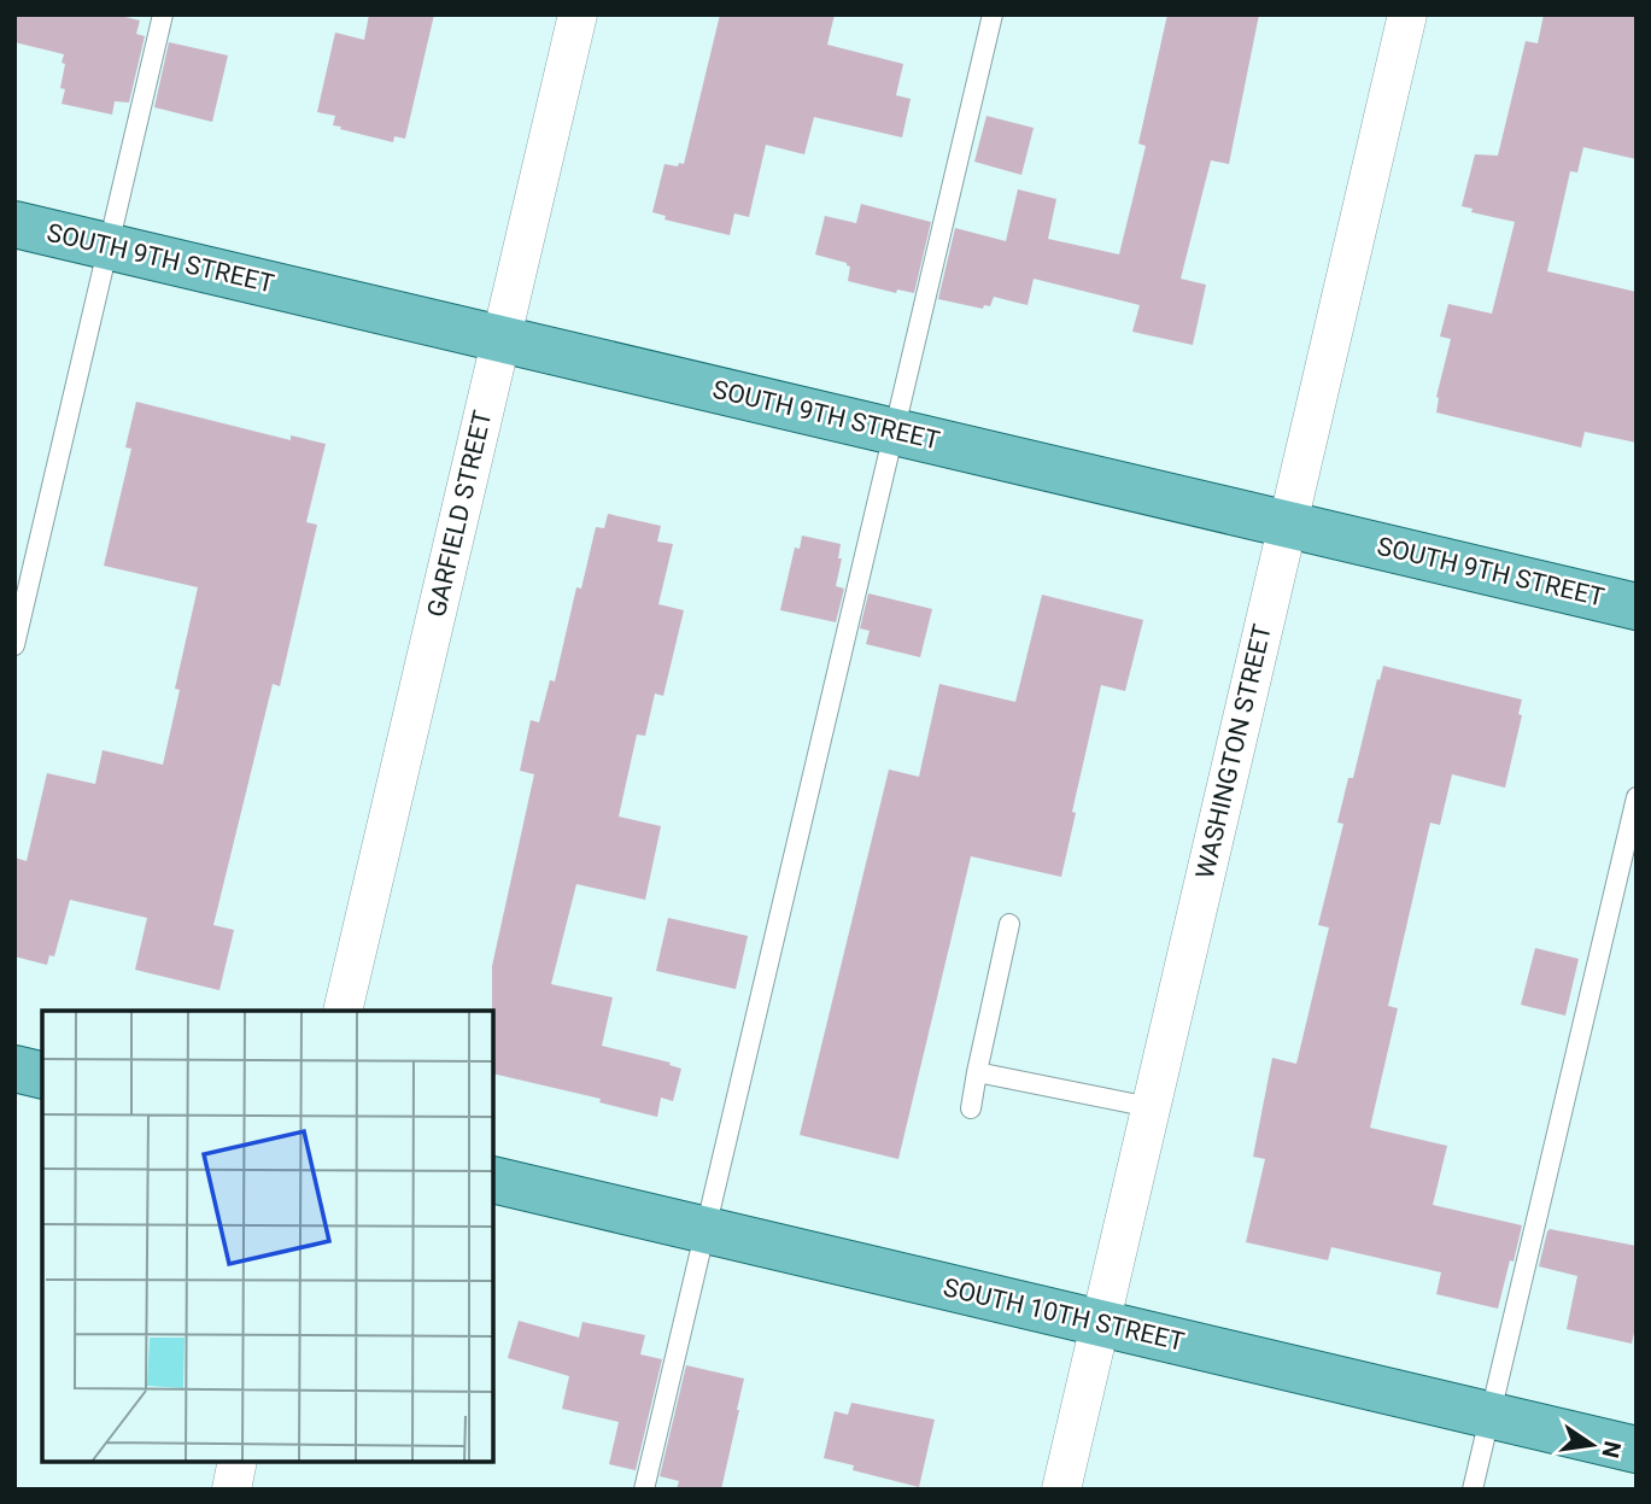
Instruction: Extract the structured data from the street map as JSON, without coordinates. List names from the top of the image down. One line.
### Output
{"streets":{"main road":["SOUTH 9TH STREET","SOUTH 10TH STREET"],"street":["GARFIELD STREET","WASHINGTON STREET"]},"crossings":[["SOUTH 9TH STREET","GARFIELD STREET"],["SOUTH 9TH STREET","WASHINGTON STREET"],["WASHINGTON STREET","SOUTH 10TH STREET"]],"north":"right"}
